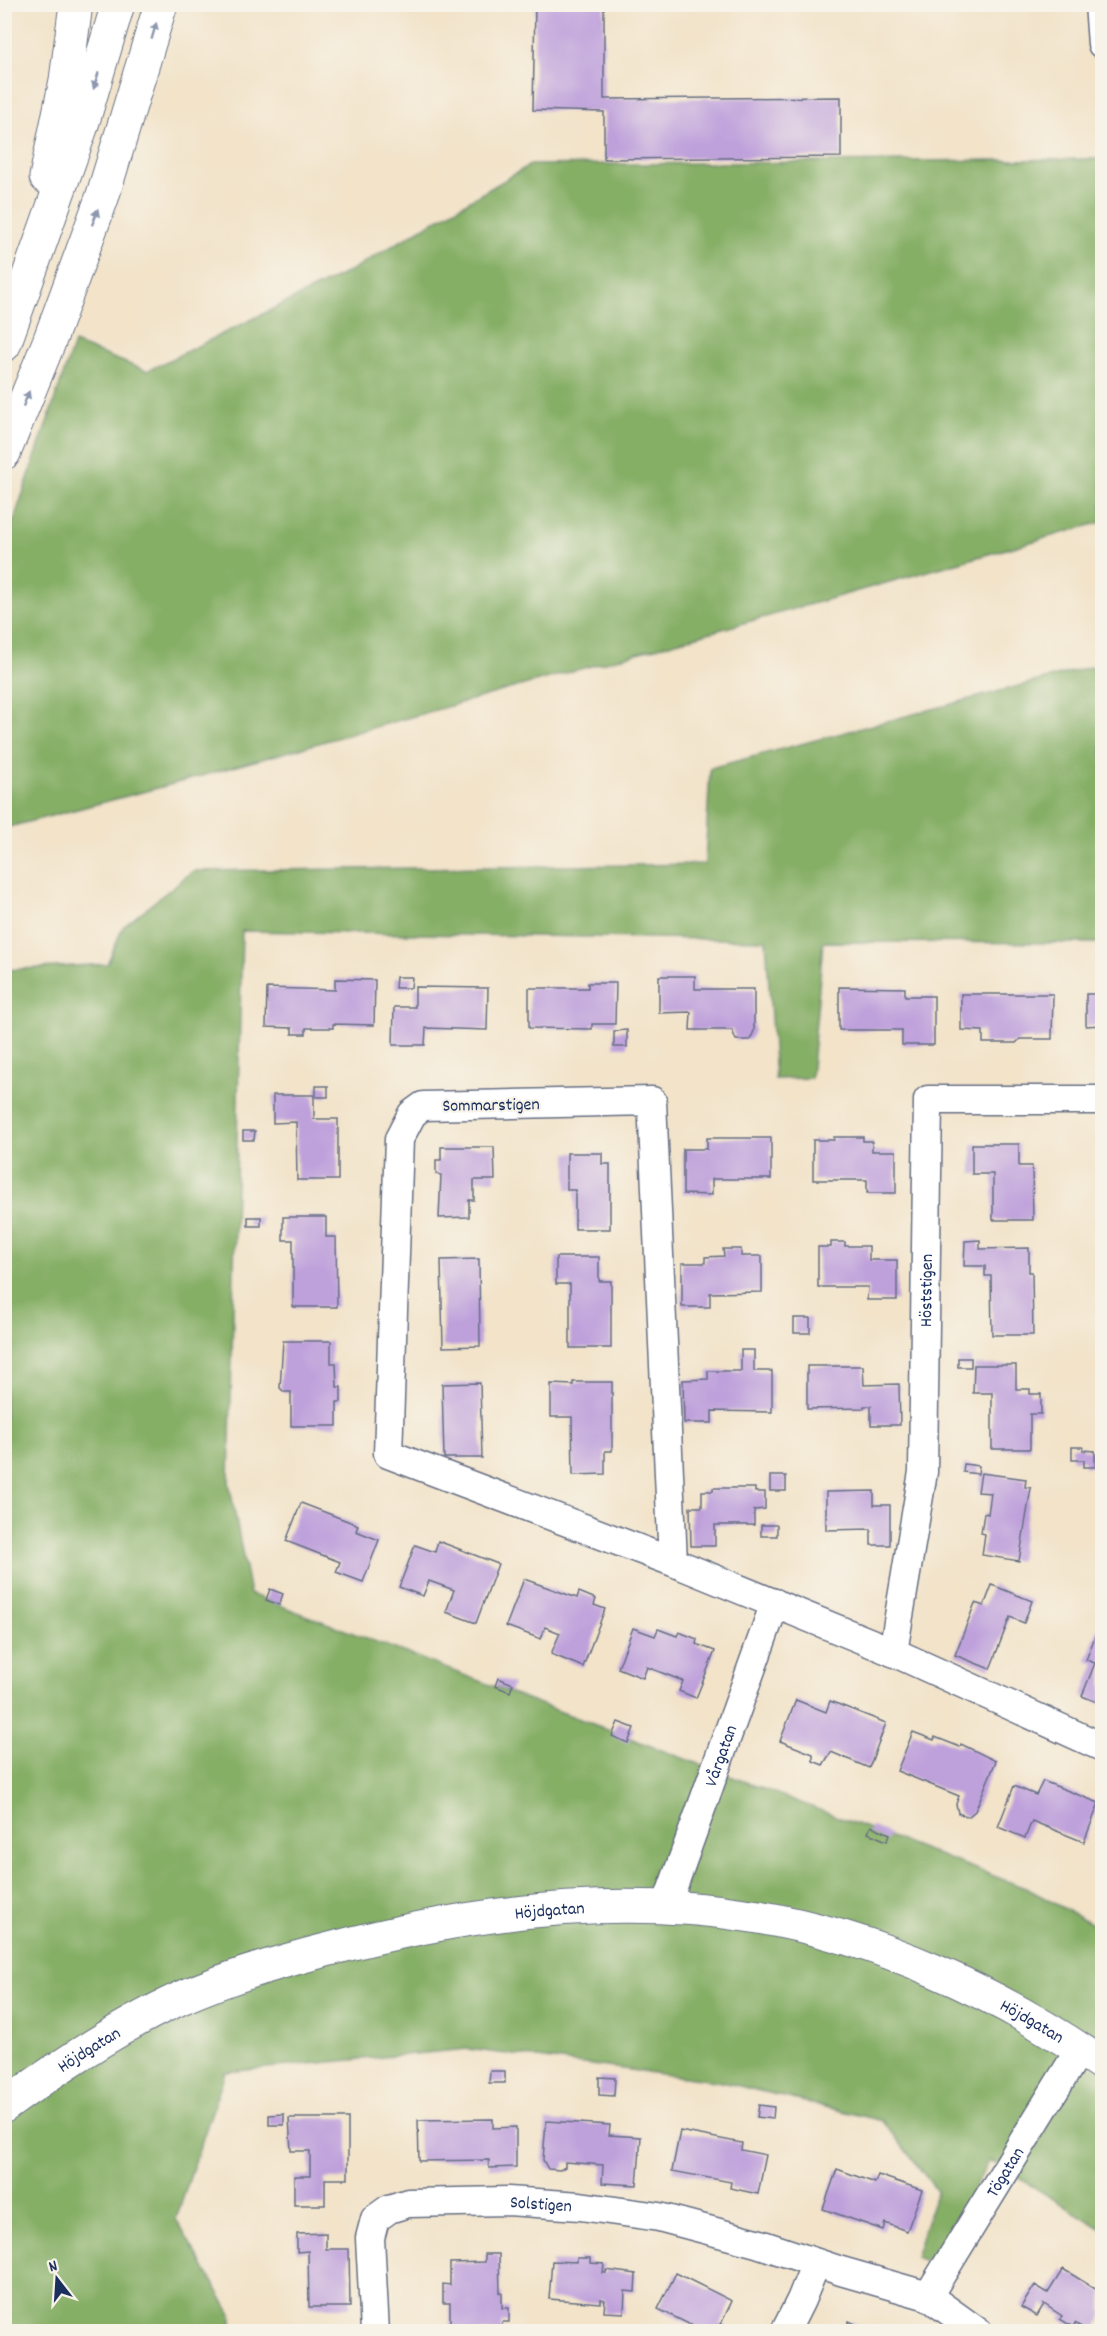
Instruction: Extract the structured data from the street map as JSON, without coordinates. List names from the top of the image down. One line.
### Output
{"streets":{"main road":["Höjdgatan"],"street":["Sommarstigen","Höststigen","Vårgatan","Tögatan","Solstigen"]},"crossings":[["Sommarstigen","Vårgatan"],["Vårgatan","Höjdgatan"],["Höjdgatan","Tögatan"],["Tögatan","Solstigen"]],"north":"top"}
